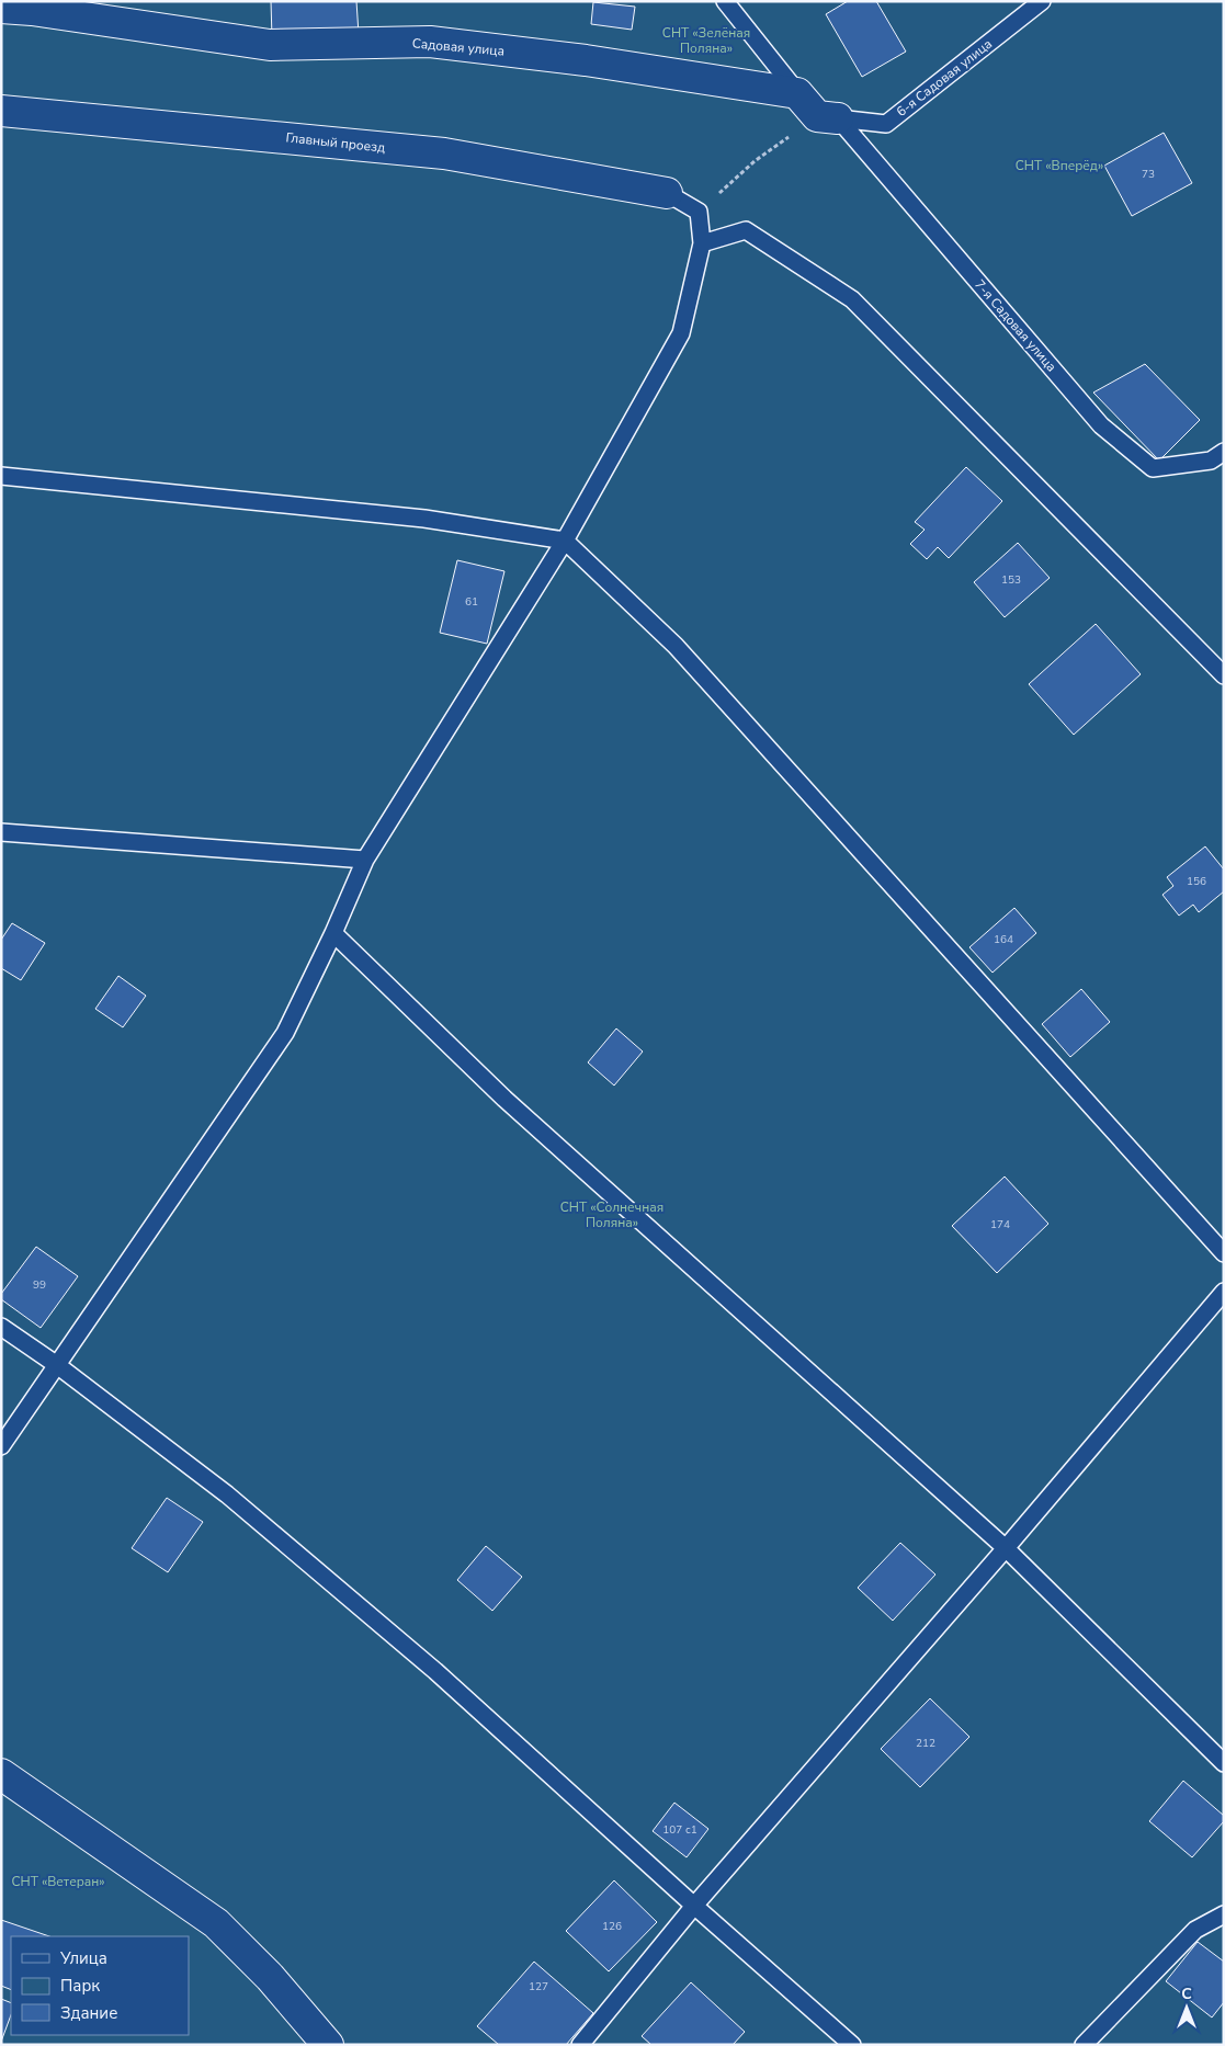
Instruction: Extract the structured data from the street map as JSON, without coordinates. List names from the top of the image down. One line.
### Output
{"streets":{"street":["Садовая улица","Главный проезд"],"lane":["6-я Садовая улица","7-я Садовая улица"]},"crossings":[["6-я Садовая улица","7-я Садовая улица"]],"parks":["СНТ «Зелёная Поляна»","СНТ «Вперёд»","СНТ «Солнечная Поляна»","СНТ «Ветеран»"],"house_numbers":["73","153","61","156","164","174","99","212","107 с1","126","127"],"legend":["Улица","Парк","Здание"],"north":"top"}
